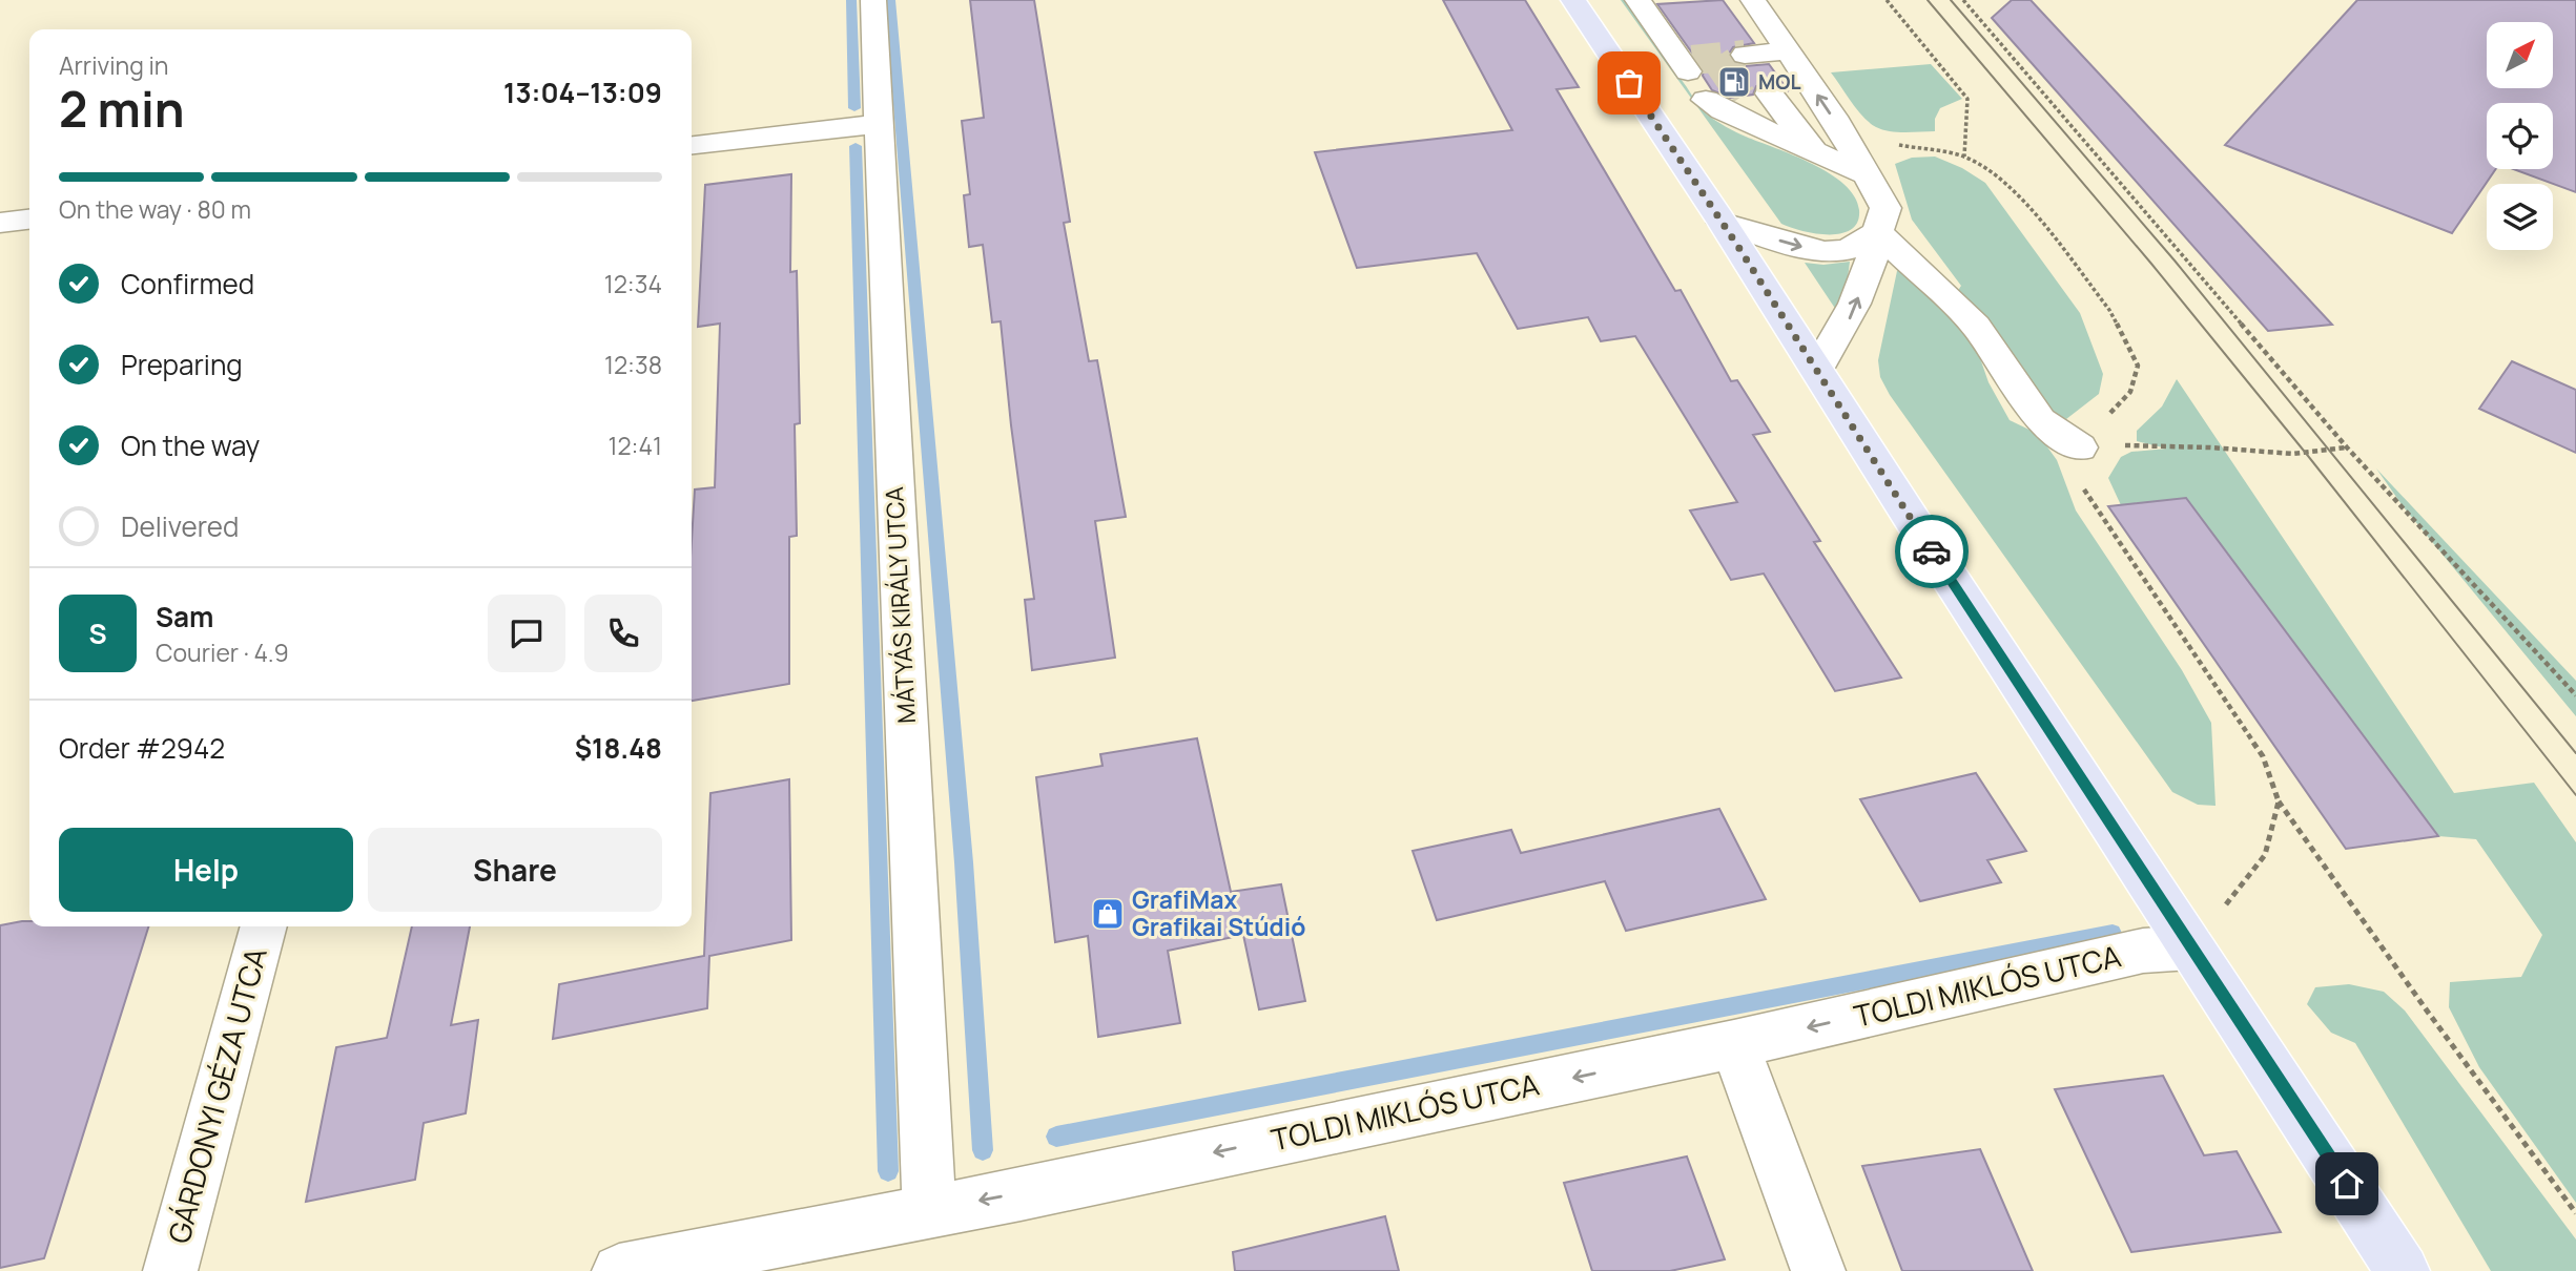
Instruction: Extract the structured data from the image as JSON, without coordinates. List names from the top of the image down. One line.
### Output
{"streets":{"street":["MÁTYÁS KIRÁLY UTCA","TOLDI MIKLÓS UTCA","GÁRDONYI GÉZA UTCA"]},"crossings":[["MÁTYÁS KIRÁLY UTCA","TOLDI MIKLÓS UTCA"]],"one_way":["TOLDI MIKLÓS UTCA"],"places":{"fuel station":["MOL"],"shop":["GrafiMax Grafikai Stúdió"]},"north":"top right","page":{"heading":["2 min","Arriving in","13:04–13:09"],"panel":["Sam","Courier · 4.9","Order #2942","$18.48"],"bar":"On the way · 80 m","list":[["Confirmed","12:34"],["Preparing","12:38"],["On the way","12:41"],"Delivered"],"round":"S","buttons":["Help","Share"]}}
